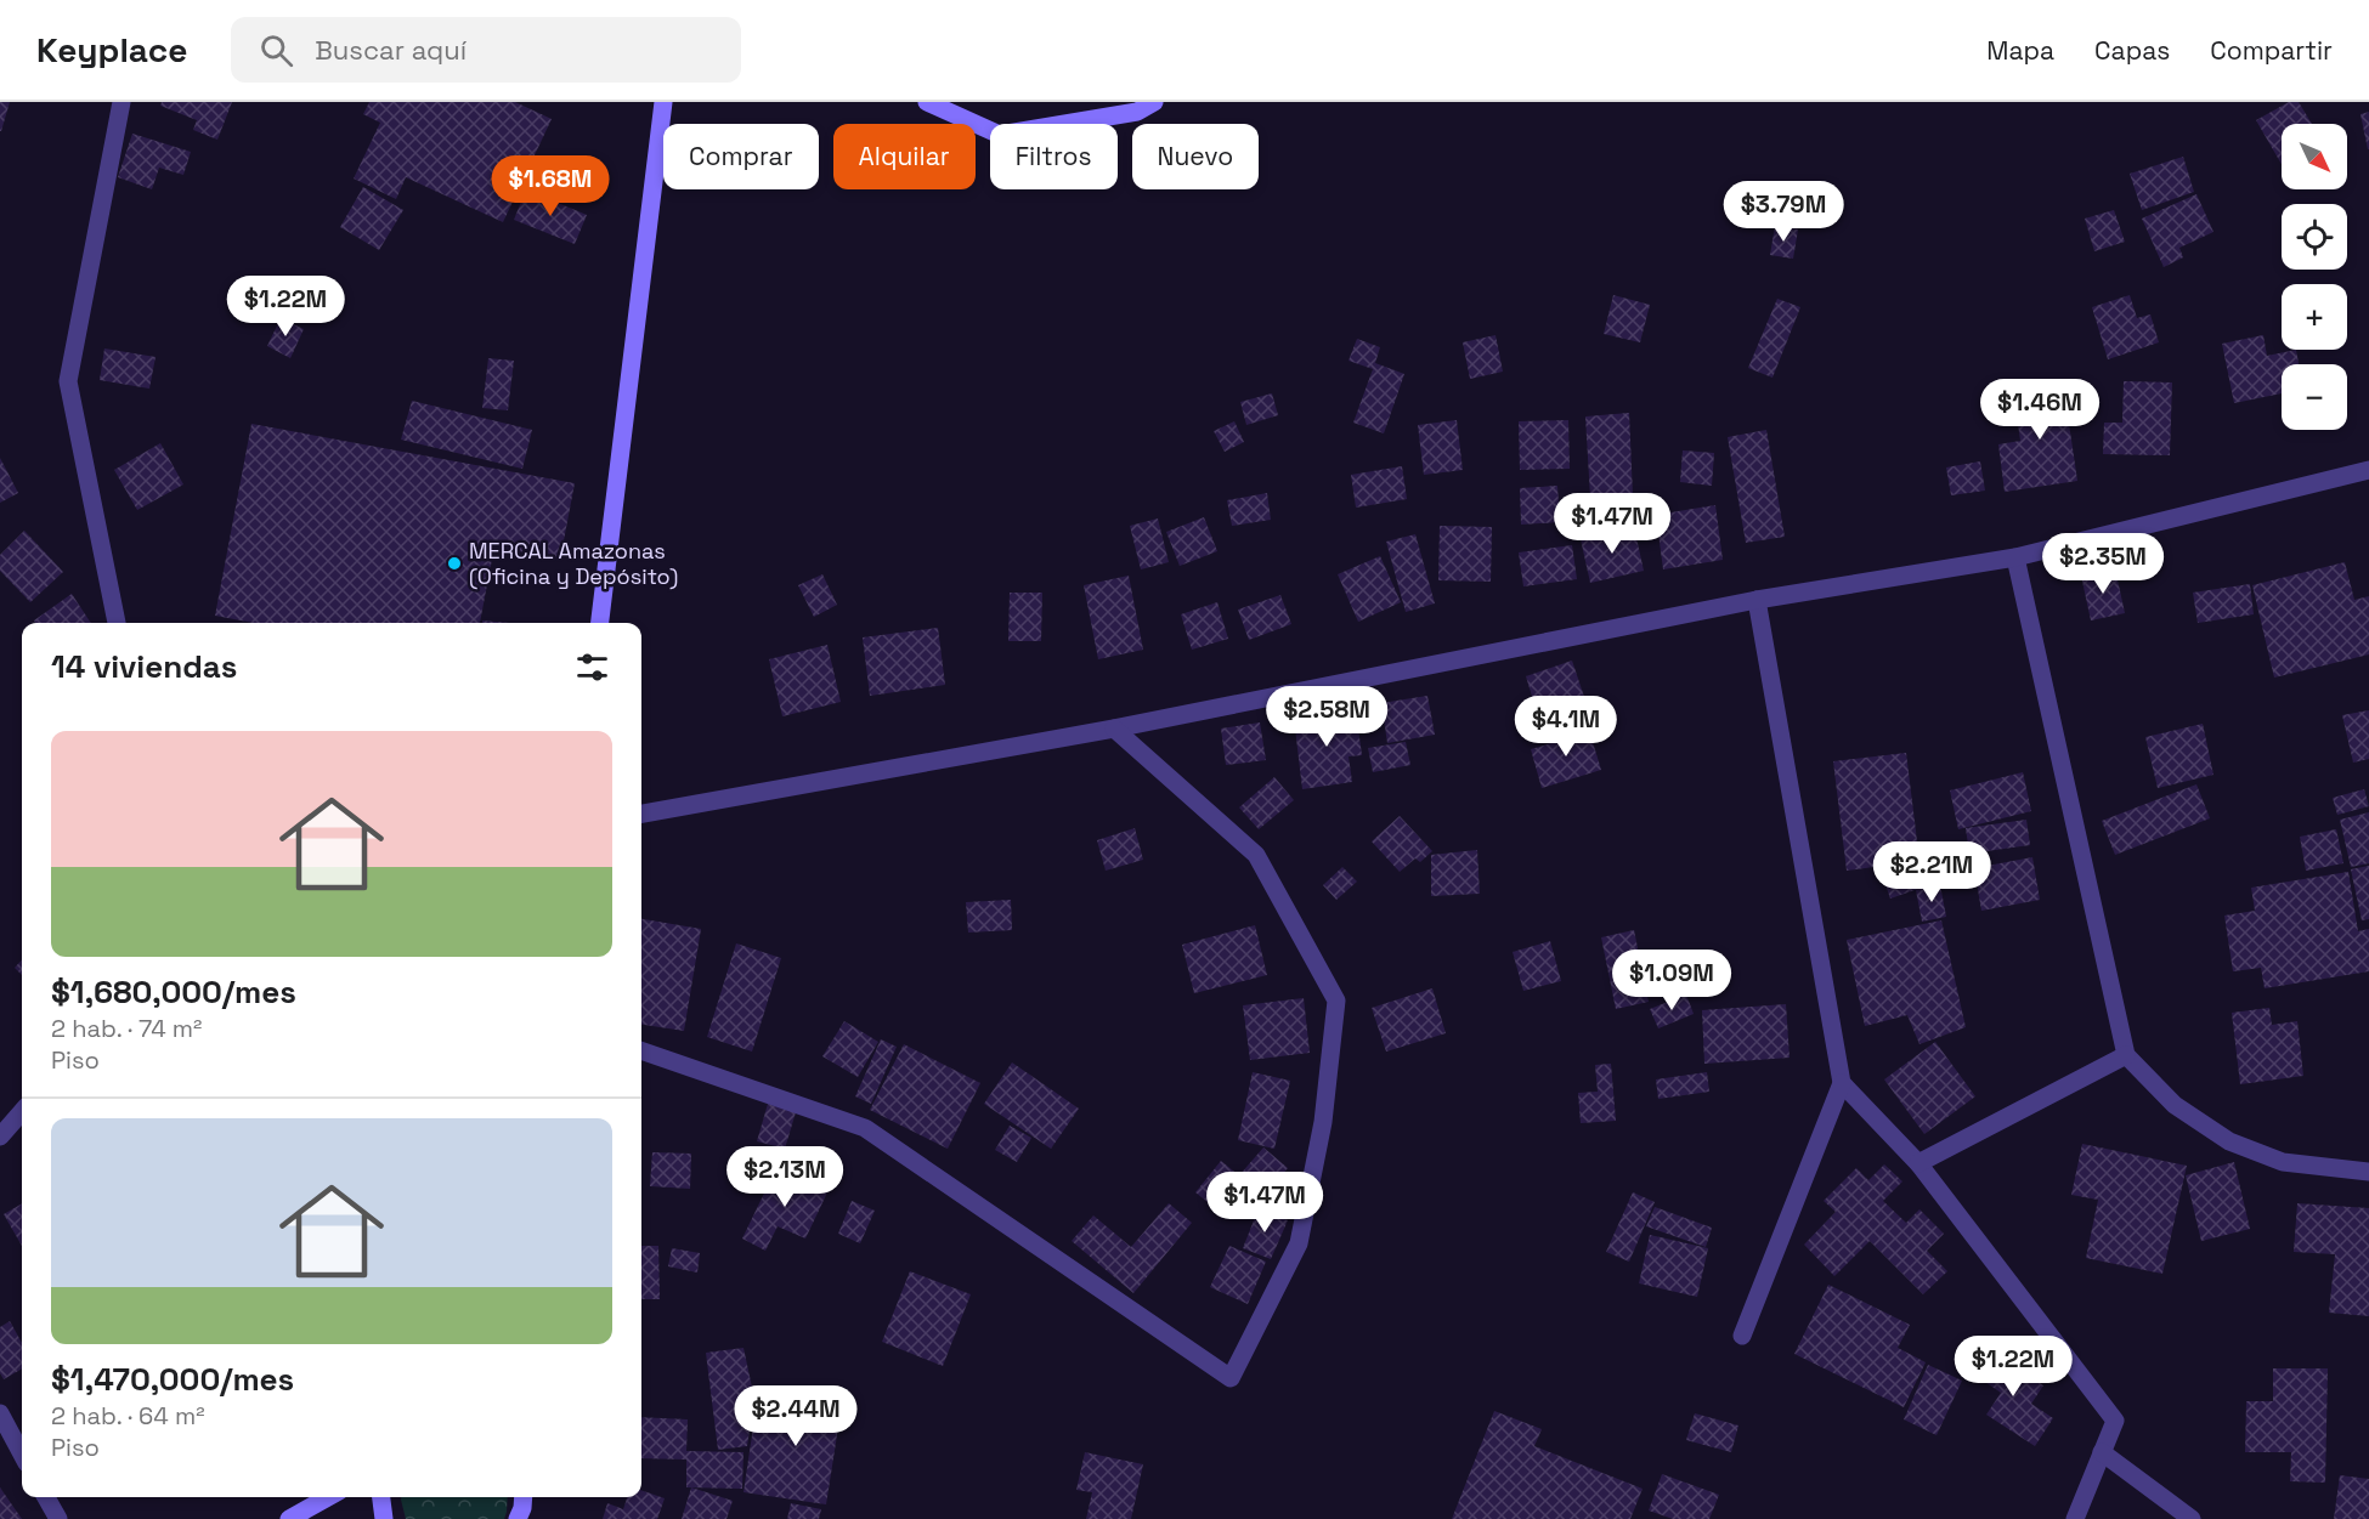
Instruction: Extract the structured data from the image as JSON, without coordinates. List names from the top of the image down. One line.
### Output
{"places":["MERCAL Amazonas (Oficina y Depósito)"],"north":"bottom right","page":{"header":"Keyplace","search":"Buscar aquí","nav":["Mapa","Capas","Compartir"],"map_buttons":["+","−"],"chip":["Comprar","Alquilar","Filtros","Nuevo"],"price":["$1.68M","$3.79M","$1.22M","$1.46M","$1.47M","$2.35M","$2.58M","$4.1M","$2.21M","$1.09M","$2.13M","$1.47M","$1.22M","$2.44M"],"heading":"14 viviendas","list":[{"name":"$1,680,000/mes","note":"2 hab. · 74 m² · Piso"},{"name":"$1,470,000/mes","note":"2 hab. · 64 m² · Piso"}]}}
